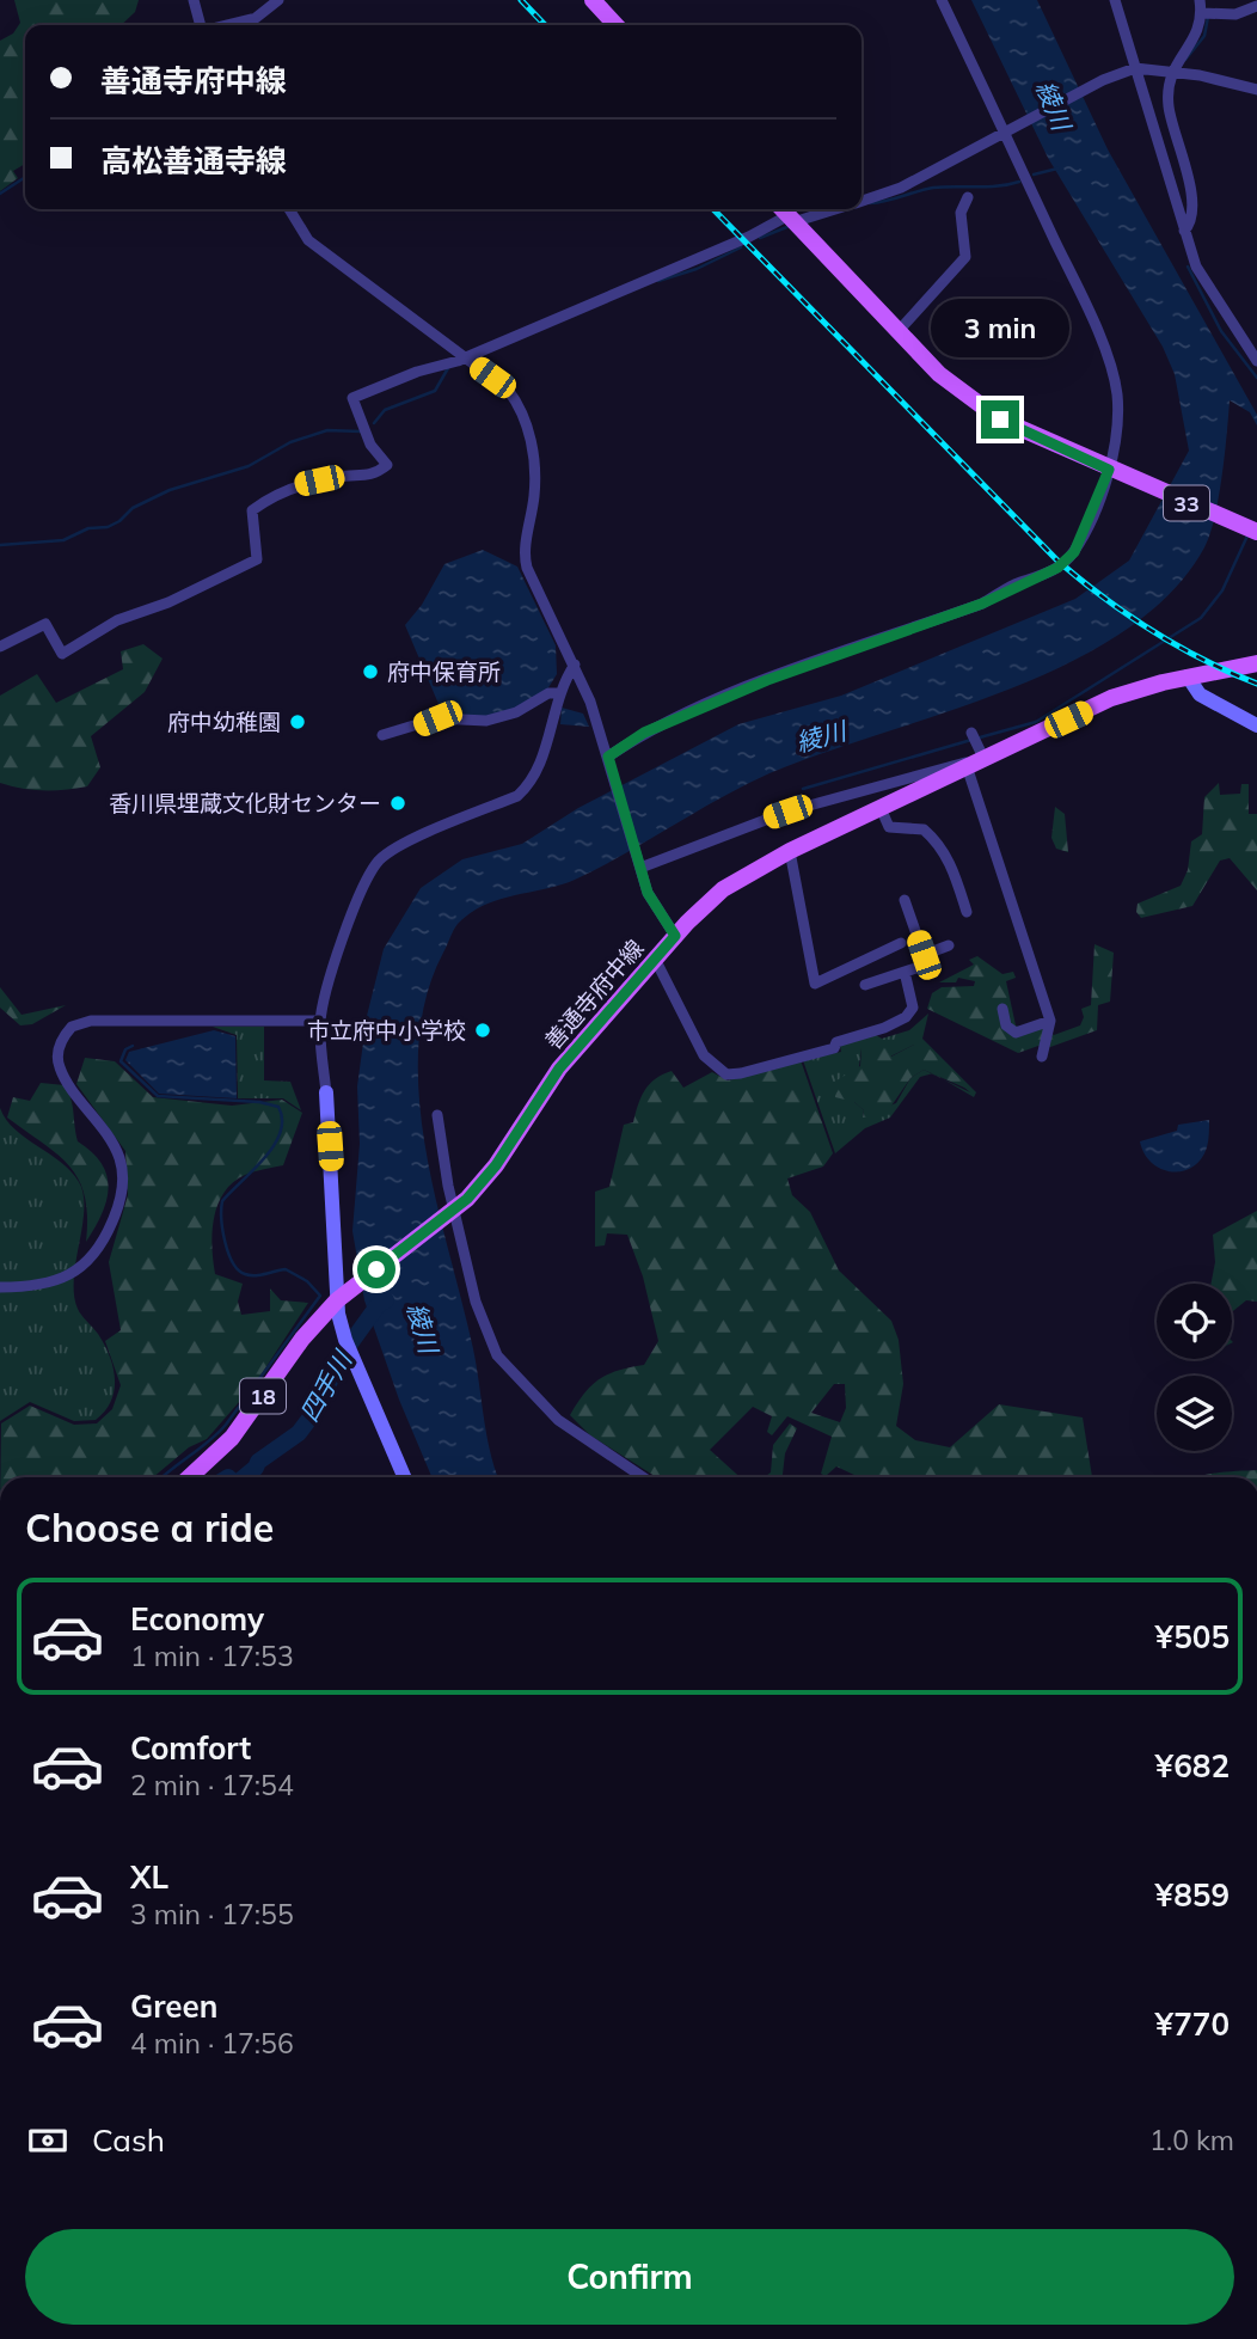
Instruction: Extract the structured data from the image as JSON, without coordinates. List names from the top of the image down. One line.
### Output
{"streets":{"main road":["33","善通寺府中線","18"]},"water":["綾川","四手川"],"places":["府中保育所","府中幼稚園","香川県埋蔵文化財センター","市立府中小学校"],"page":{"banner":["善通寺府中線","高松善通寺線"],"bubble":"3 min","heading":"Choose a ride","list":[{"name":"Economy","note":"1 min · 17:53","value":"¥505"},{"name":"Comfort","note":"2 min · 17:54","value":"¥682"},{"name":"XL","note":"3 min · 17:55","value":"¥859"},{"name":"Green","note":"4 min · 17:56","value":"¥770"}],"pay":["Cash","1.0 km"],"buttons":"Confirm"}}
